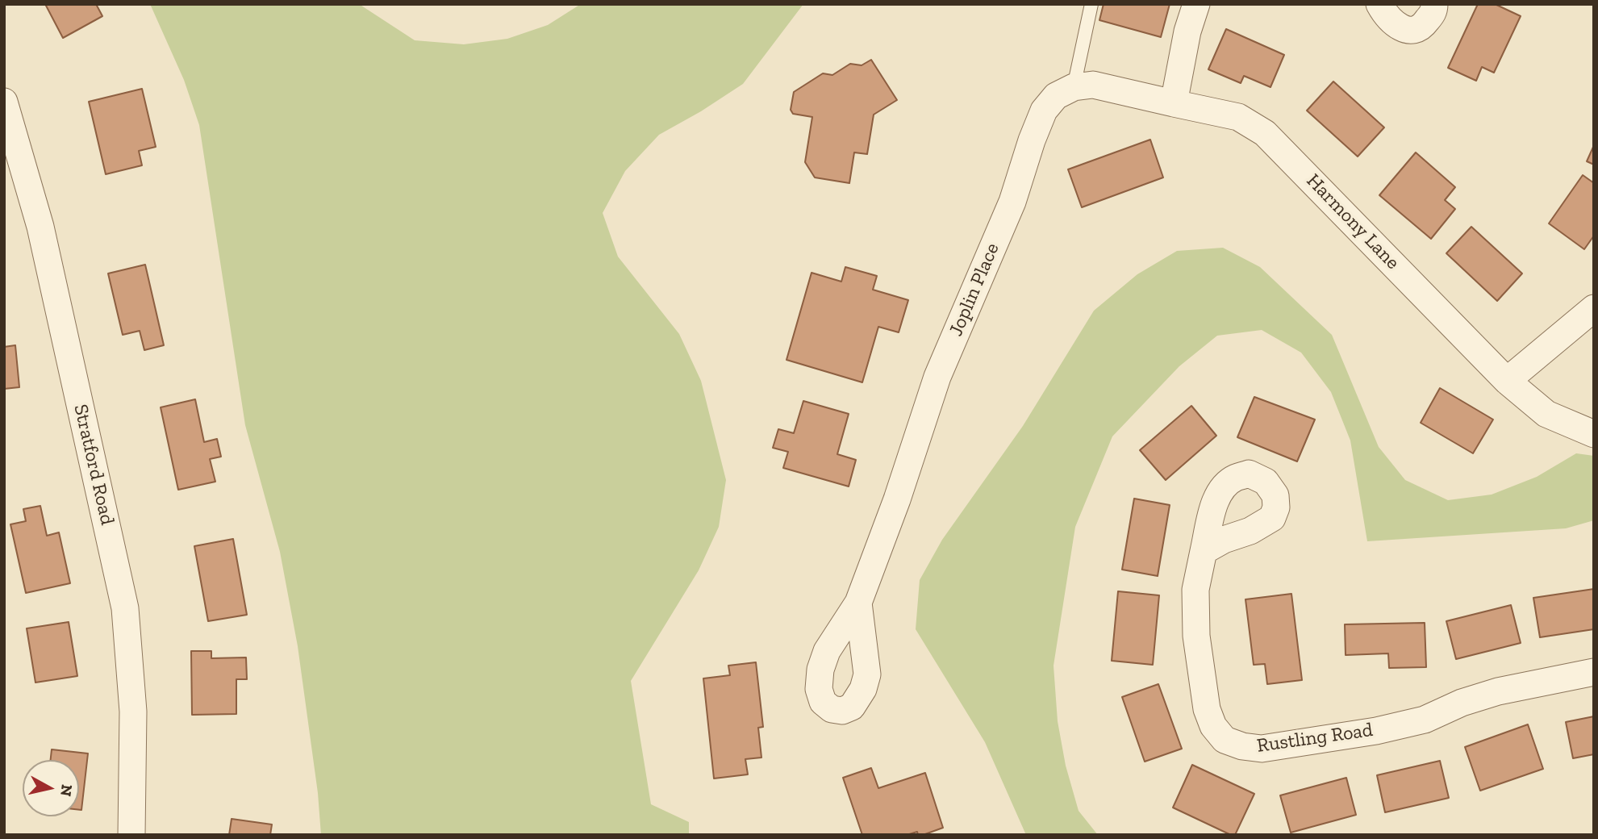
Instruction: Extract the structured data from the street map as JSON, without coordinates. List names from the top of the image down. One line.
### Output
{"streets":{"street":["Harmony Lane","Joplin Place","Stratford Road","Rustling Road"]},"north":"right"}
